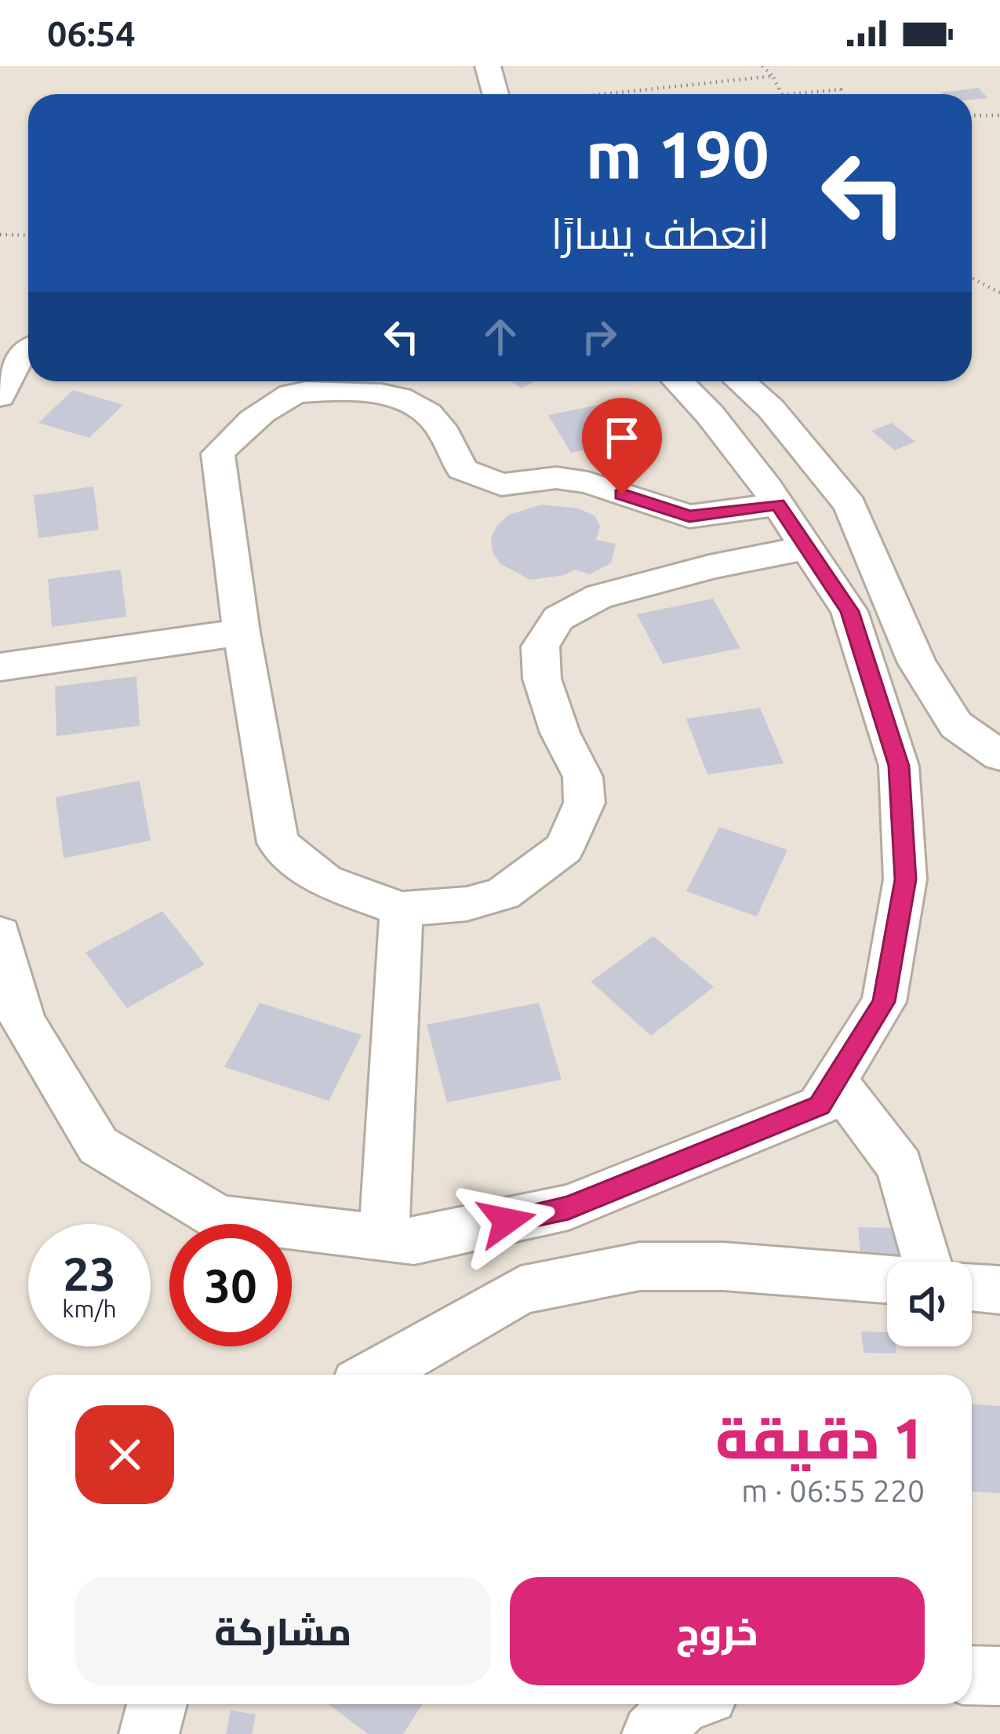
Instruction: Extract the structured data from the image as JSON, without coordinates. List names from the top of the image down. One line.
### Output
{"page":{"status":"06:54","turn":["190 m","انعطف يسارًا"],"speed":"23 km/h","limit":"30","heading":["1 دقيقة","220 m · 06:55"],"buttons":["خروج","مشاركة"]}}
